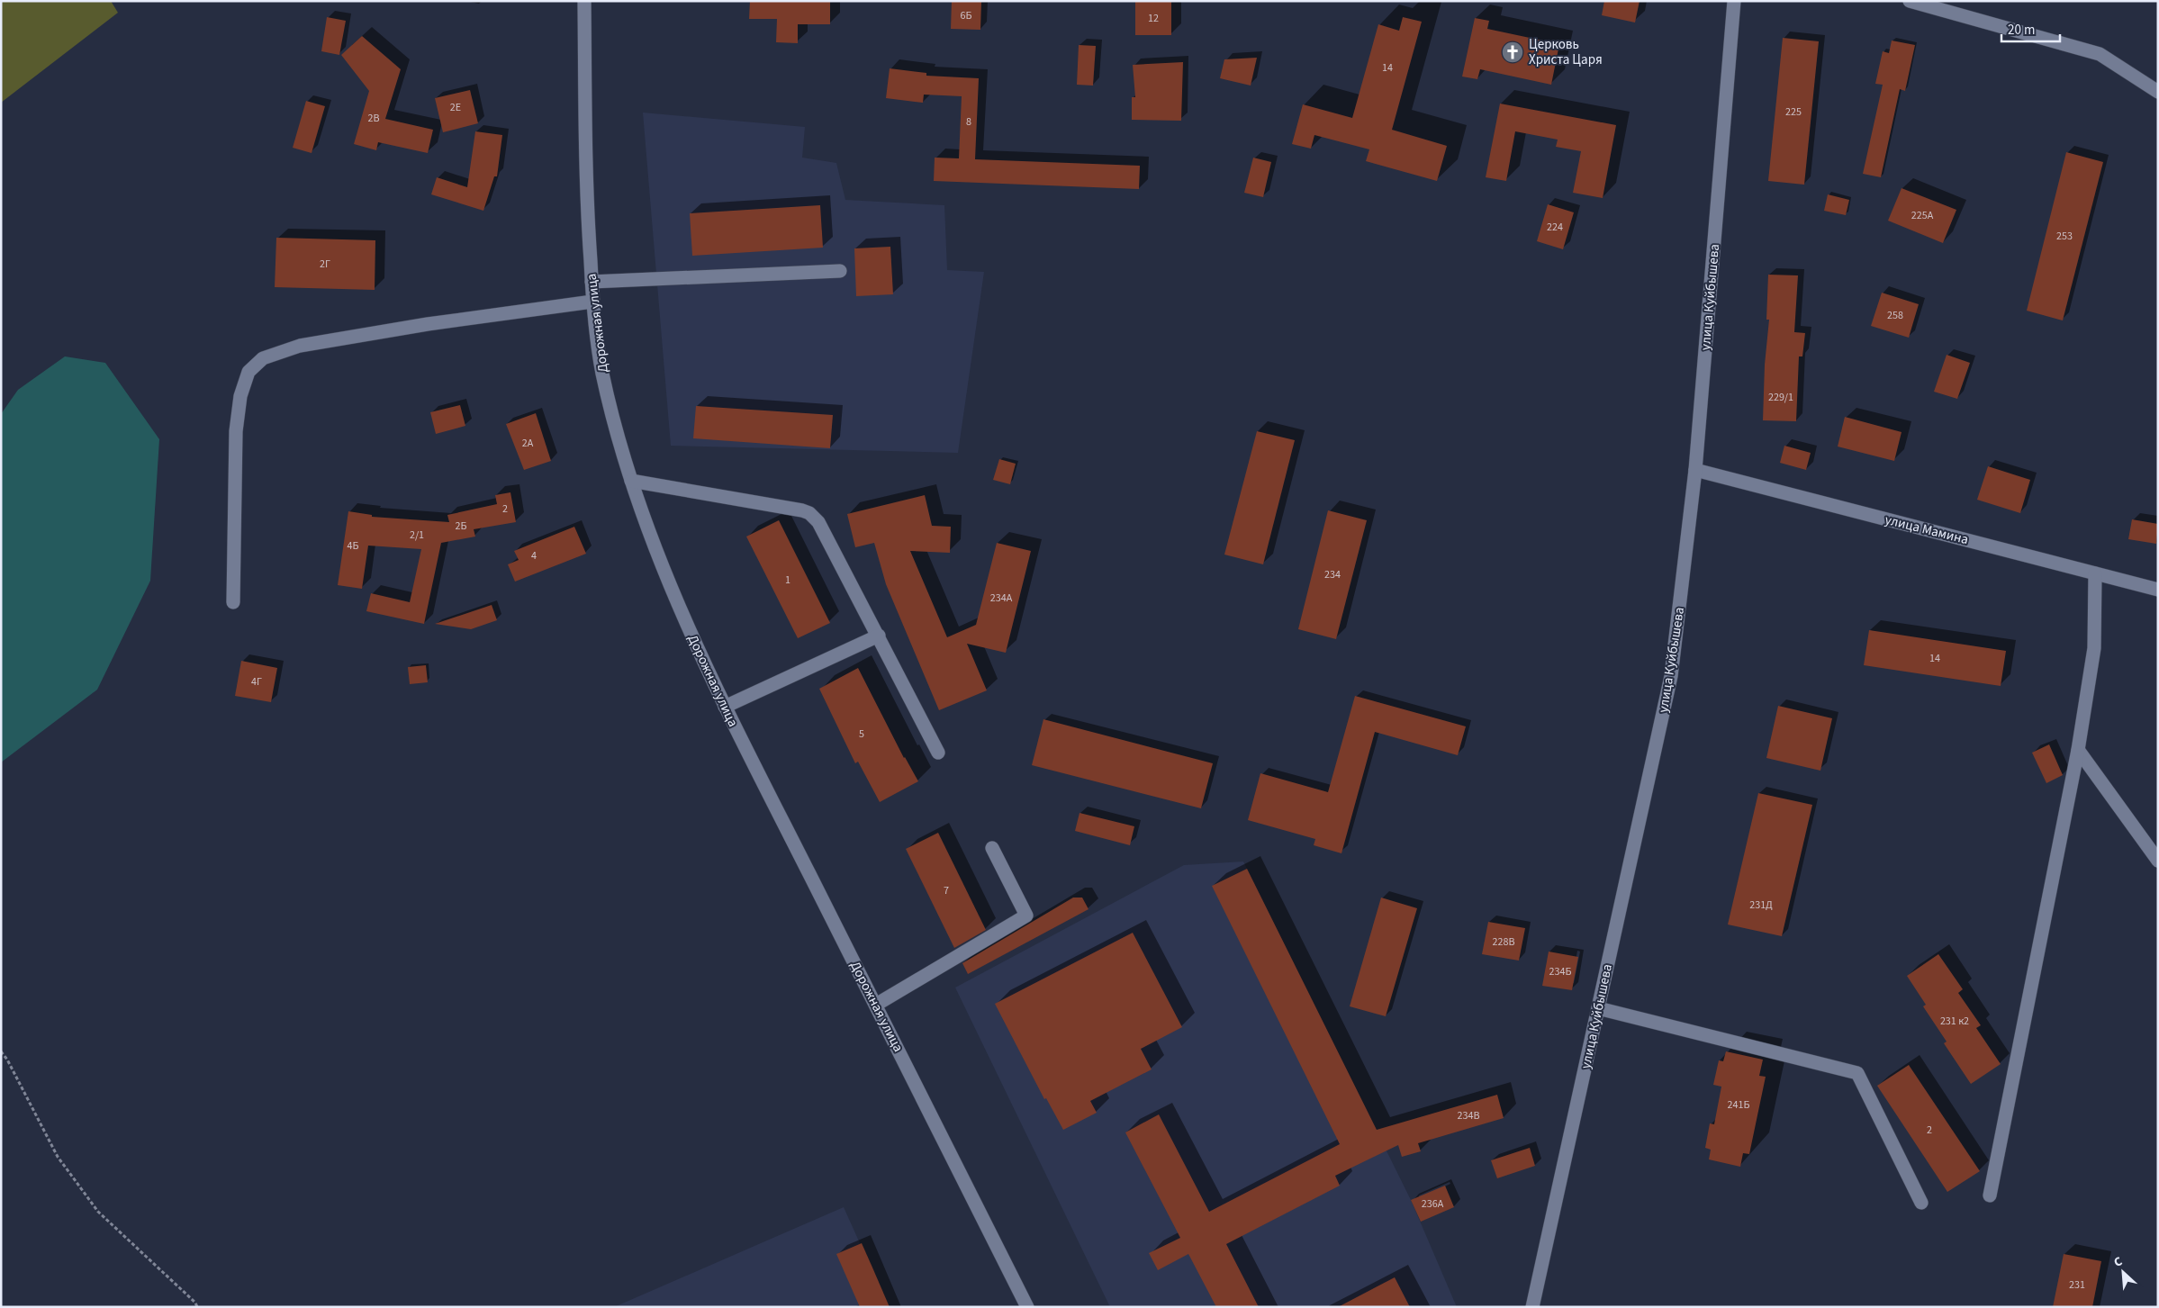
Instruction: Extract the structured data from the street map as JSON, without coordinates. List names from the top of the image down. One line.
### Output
{"streets":{"street":["улица Куйбышева","Дорожная улица","улица Мамина"]},"crossings":[["улица Куйбышева","улица Мамина"]],"places":{"church":["Церковь Христа Царя"]},"house_numbers":["6Б","12","14","2Е","225","2В","8","225А","224","253","2Г","258","229/1","2А","2","2Б","2/1","4Б","4","234","1","234А","14","4Г","5","7","231Д","228В","234Б","231 к2","241Б","234В","2","236А","231"],"scale_bar":"20 m","north":"top left"}
